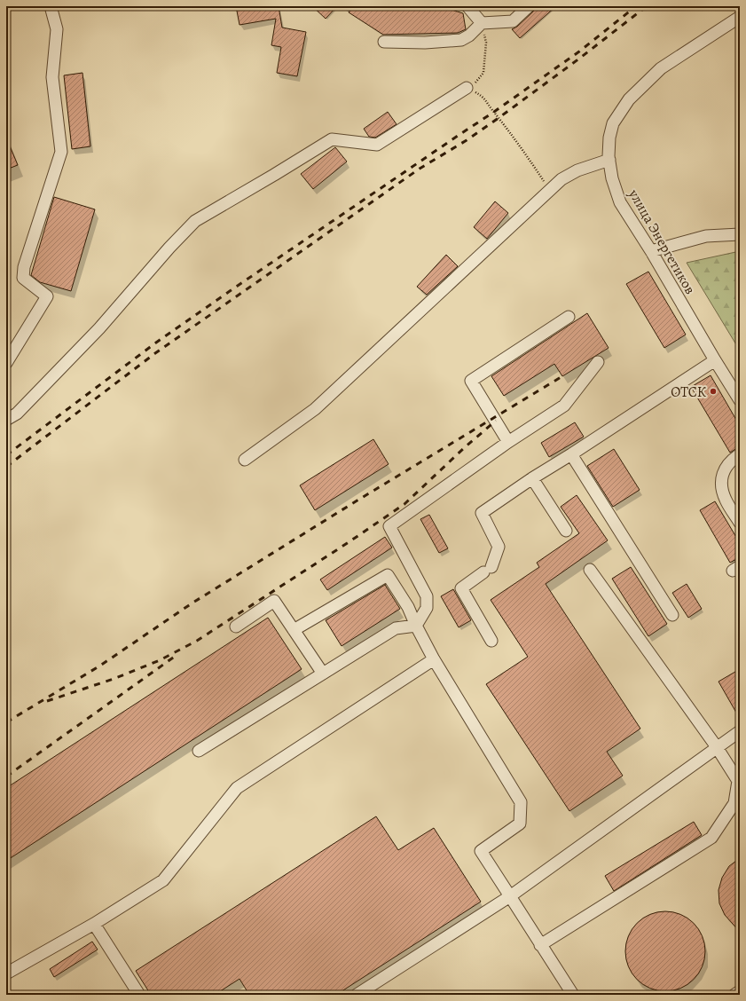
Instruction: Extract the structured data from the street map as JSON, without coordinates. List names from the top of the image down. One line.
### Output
{"streets":{"street":["улица Энергетиков"]},"places":["ОТСК"]}
